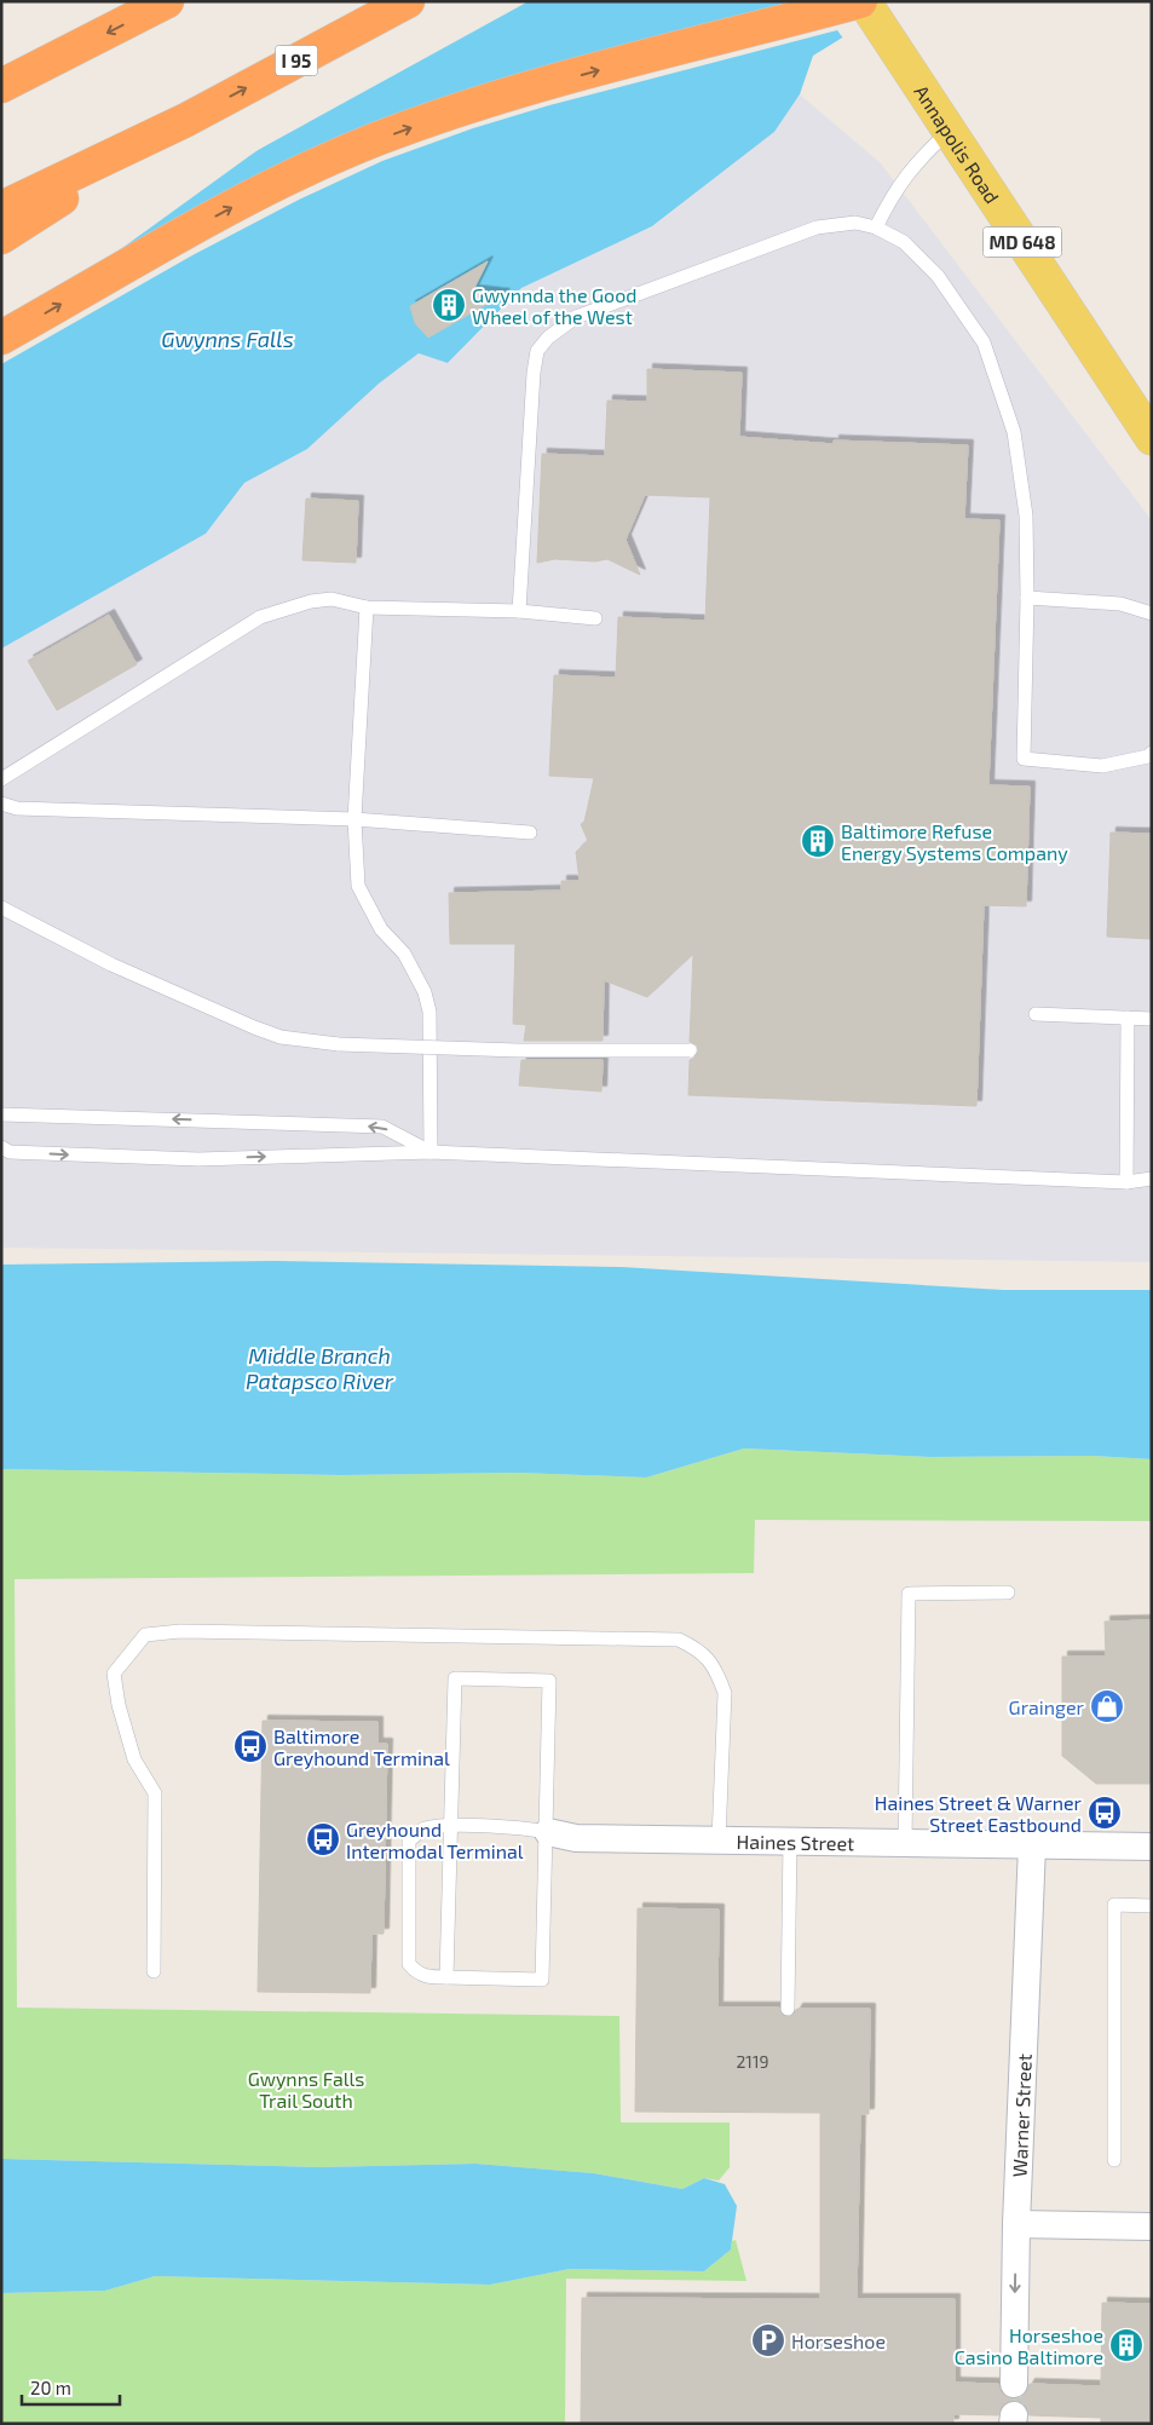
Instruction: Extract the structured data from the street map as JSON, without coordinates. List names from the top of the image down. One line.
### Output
{"streets":{"highway":["I 95"],"main road":["Annapolis Road","MD 648"],"street":["Haines Street","Warner Street"]},"crossings":[["Haines Street","Warner Street"]],"water":["Gwynns Falls","Middle Branch Patapsco River"],"parks":["Gwynns Falls Trail South"],"places":{"building":["Gwynnda the Good Wheel of the West","Baltimore Refuse Energy Systems Company","Horseshoe Casino Baltimore"],"shop":["Grainger"],"bus stop":["Baltimore Greyhound Terminal","Haines Street & Warner Street Eastbound","Greyhound Intermodal Terminal"],"parking":["Horseshoe"]},"house_numbers":["2119"],"scale_bar":"20 m"}
